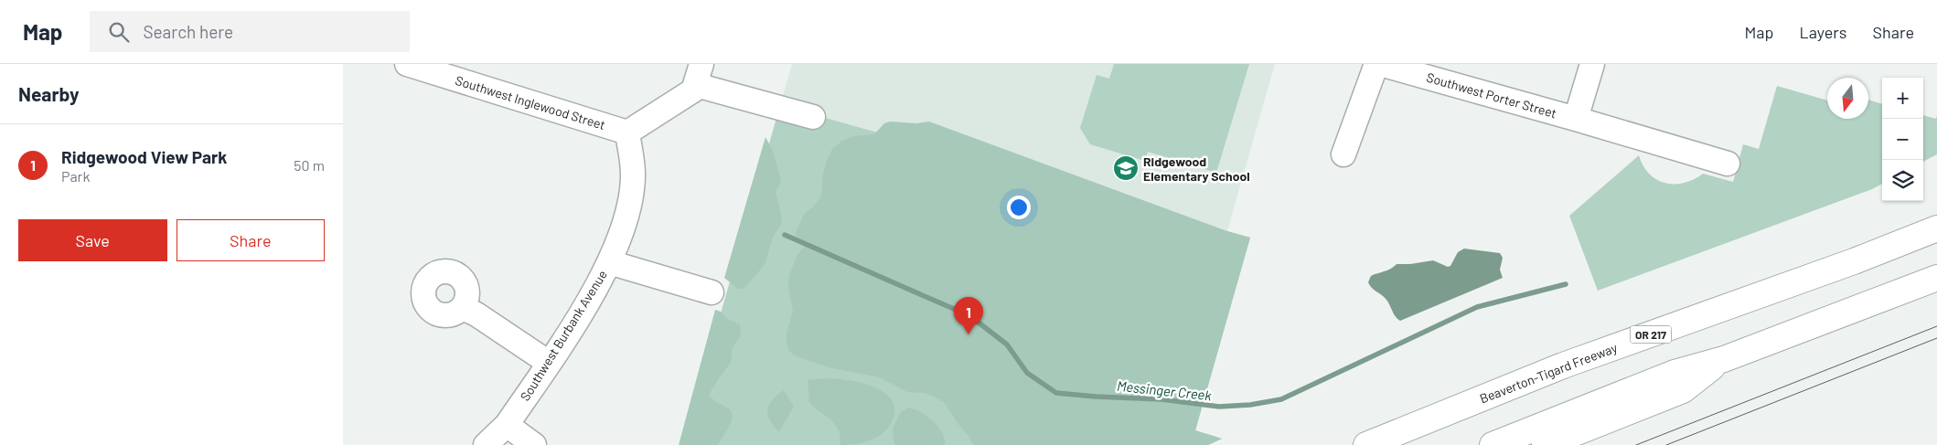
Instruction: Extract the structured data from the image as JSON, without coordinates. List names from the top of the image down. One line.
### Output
{"streets":{"highway":["OR 217","Beaverton-Tigard Freeway"],"street":["Southwest Porter Street","Southwest Inglewood Street","Southwest Burbank Avenue"]},"crossings":[["Southwest Inglewood Street","Southwest Burbank Avenue"]],"water":["Messinger Creek"],"places":{"school or university":["Ridgewood Elementary School"]},"north":"bottom","page":{"header":"Map","search":"Search here","nav":["Map","Layers","Share"],"heading":"Nearby","map_buttons":["+","−"],"list":[{"mark":"1","name":"Ridgewood View Park","note":"Park","value":"50 m"}],"buttons":["Save","Share"],"pins":"1"}}
